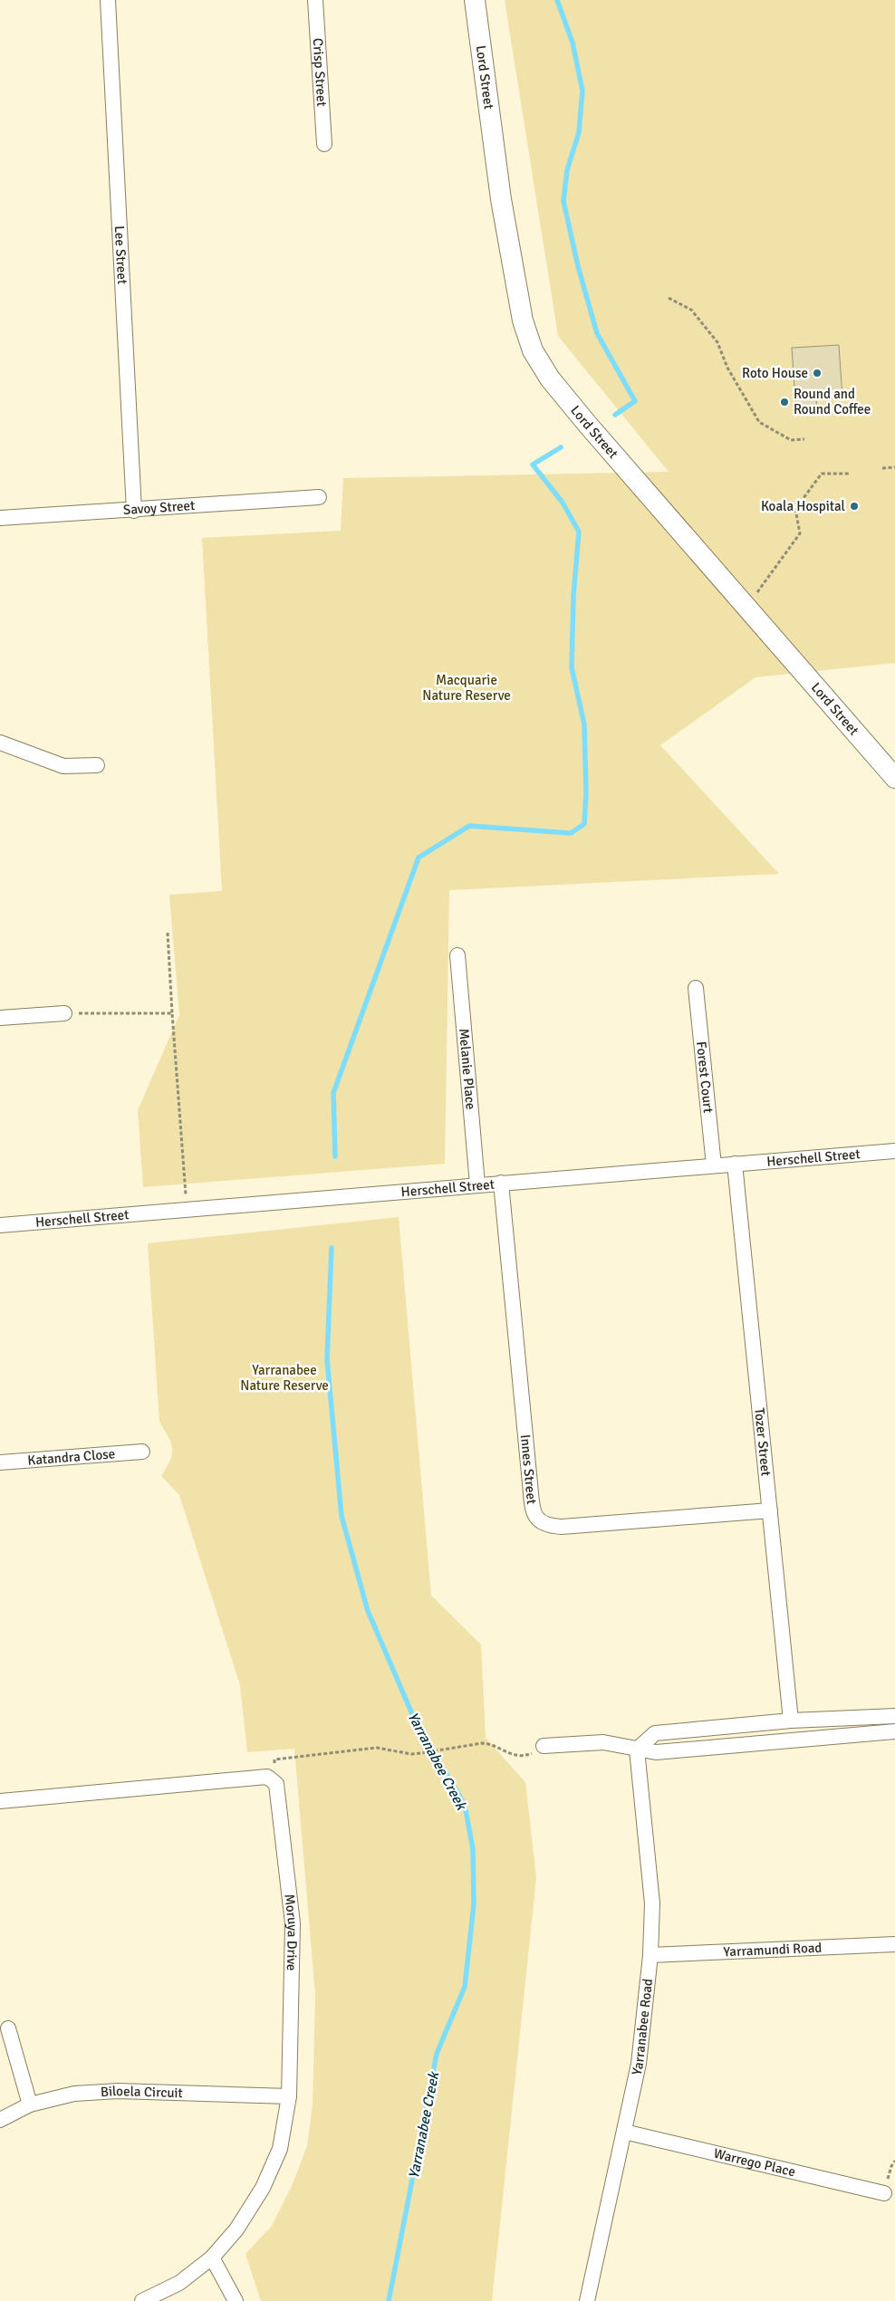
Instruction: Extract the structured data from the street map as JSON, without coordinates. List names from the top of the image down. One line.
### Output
{"streets":{"main road":["Lord Street"],"street":["Crisp Street","Lee Street","Savoy Street","Melanie Place","Forest Court","Herschell Street","Tozer Street","Katandra Close","Innes Street","Moruya Drive","Yarramundi Road","Yarranabee Road","Biloela Circuit","Warrego Place"]},"crossings":[["Lee Street","Savoy Street"],["Melanie Place","Herschell Street"],["Forest Court","Herschell Street"],["Herschell Street","Tozer Street"],["Herschell Street","Innes Street"],["Tozer Street","Innes Street"],["Moruya Drive","Biloela Circuit"],["Yarramundi Road","Yarranabee Road"],["Yarranabee Road","Warrego Place"]],"water":["Yarranabee Creek"],"parks":["Macquarie Nature Reserve","Yarranabee Nature Reserve"],"places":["Roto House","Round and Round Coffee","Koala Hospital"]}
